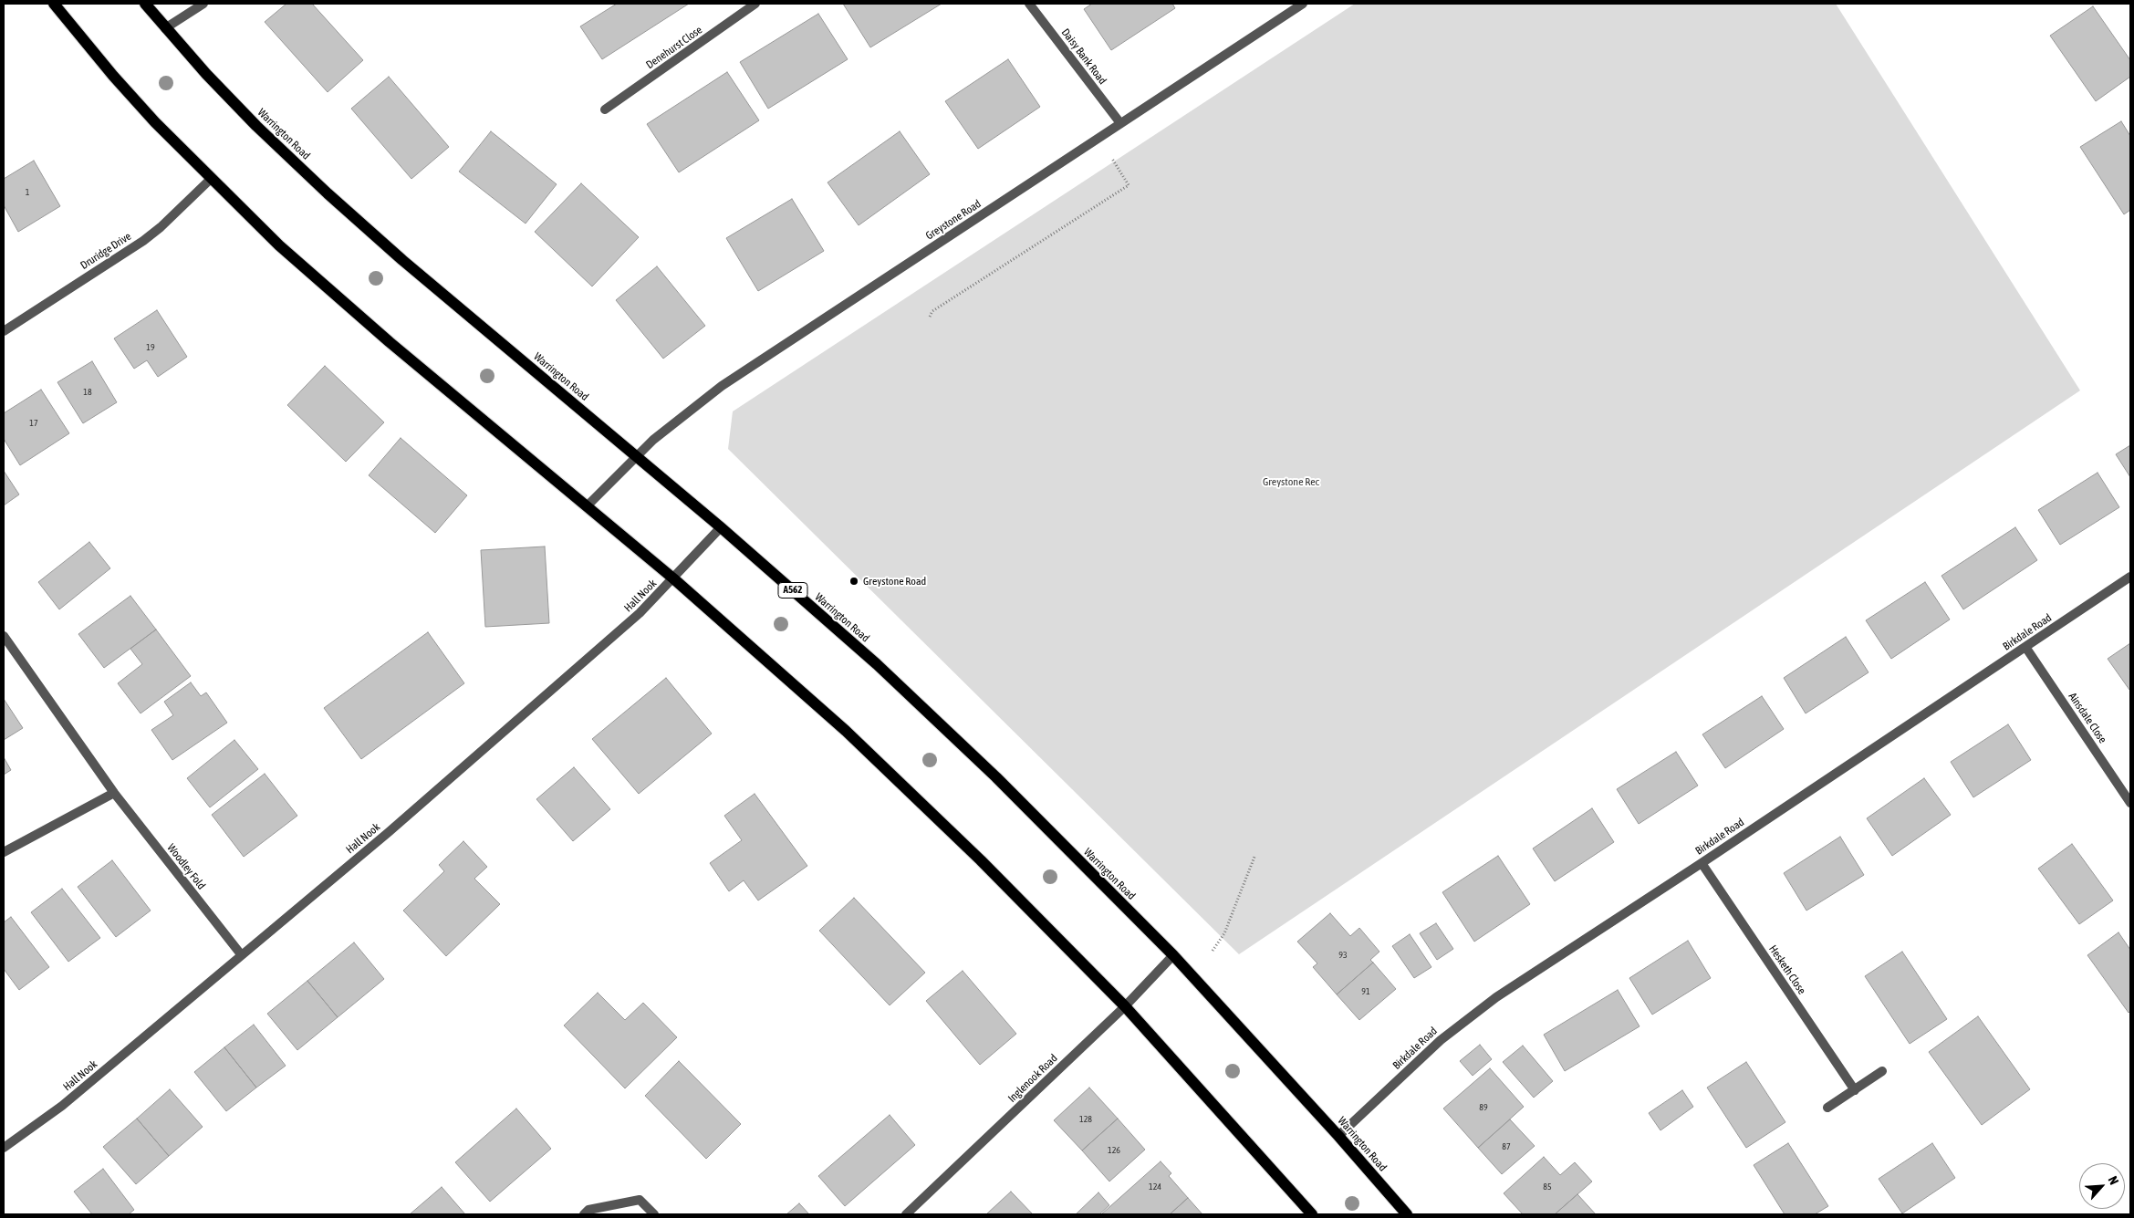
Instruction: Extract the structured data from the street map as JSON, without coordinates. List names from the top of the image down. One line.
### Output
{"streets":{"main road":["Warrington Road","A562"],"street":["Denehurst Close","Daisy Bank Road","Greystone Road","Druridge Drive","Hall Nook","Birkdale Road","Ainsdale Close","Woodley Fold","Hesketh Close","Inglenook Road"]},"crossings":[["Daisy Bank Road","Greystone Road"],["Warrington Road","Greystone Road"],["Warrington Road","Hall Nook"],["Warrington Road","Birkdale Road"],["Warrington Road","Inglenook Road"],["Hall Nook","Woodley Fold"],["Birkdale Road","Ainsdale Close"],["Birkdale Road","Hesketh Close"]],"parks":["Greystone Rec"],"places":["Greystone Road"],"house_numbers":["1","19","18","17","93","91","89","128","87","126","124","85"],"north":"top right"}
